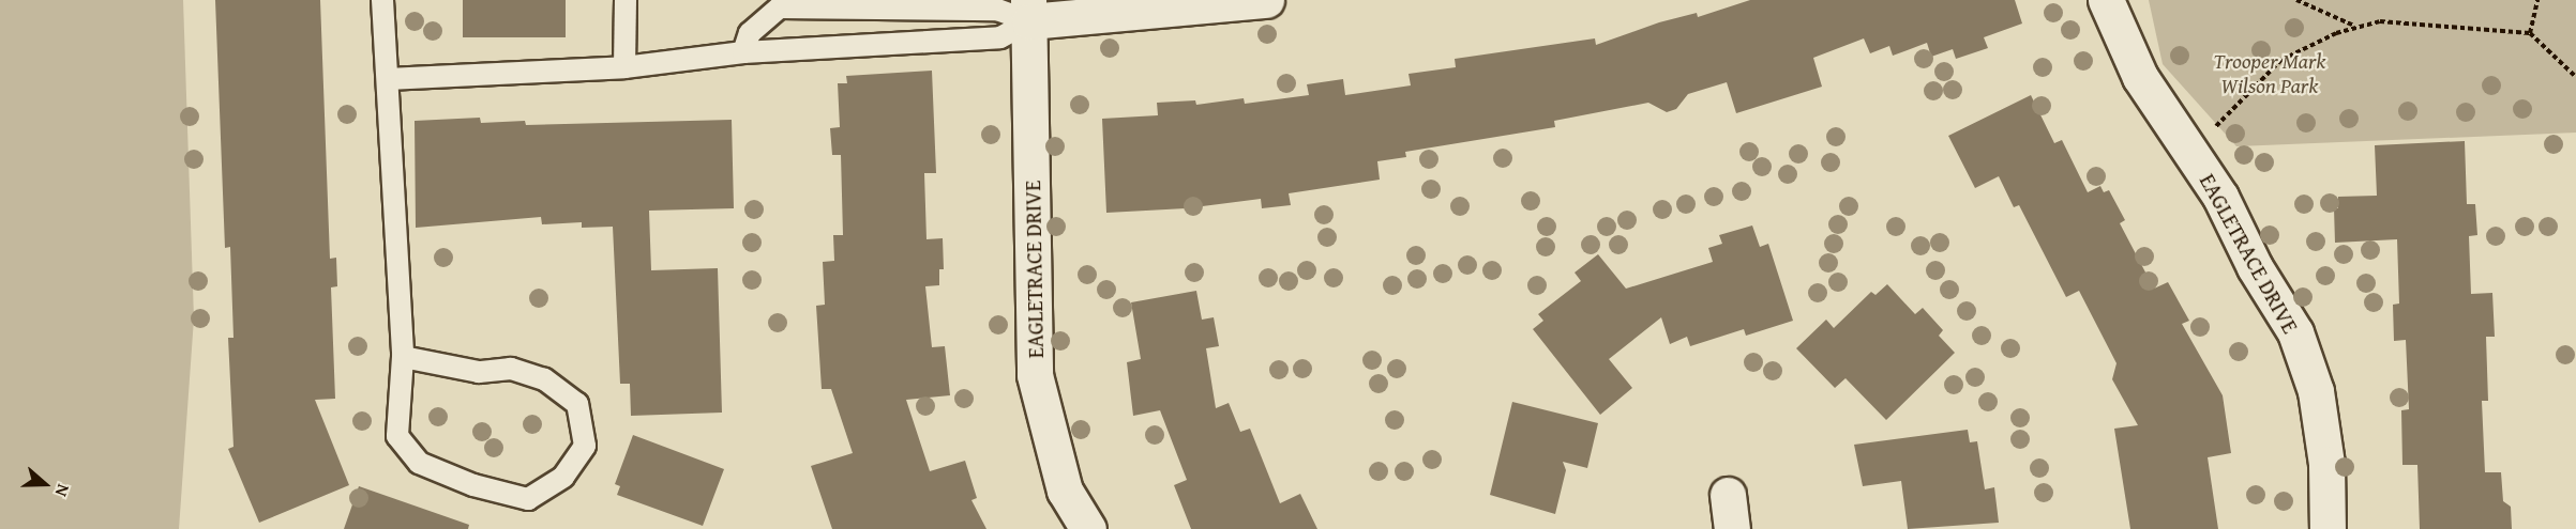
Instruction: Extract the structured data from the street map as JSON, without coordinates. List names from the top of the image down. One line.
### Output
{"streets":{"street":["EAGLETRACE DRIVE"]},"parks":["Trooper Mark Wilson Park"],"north":"right"}
